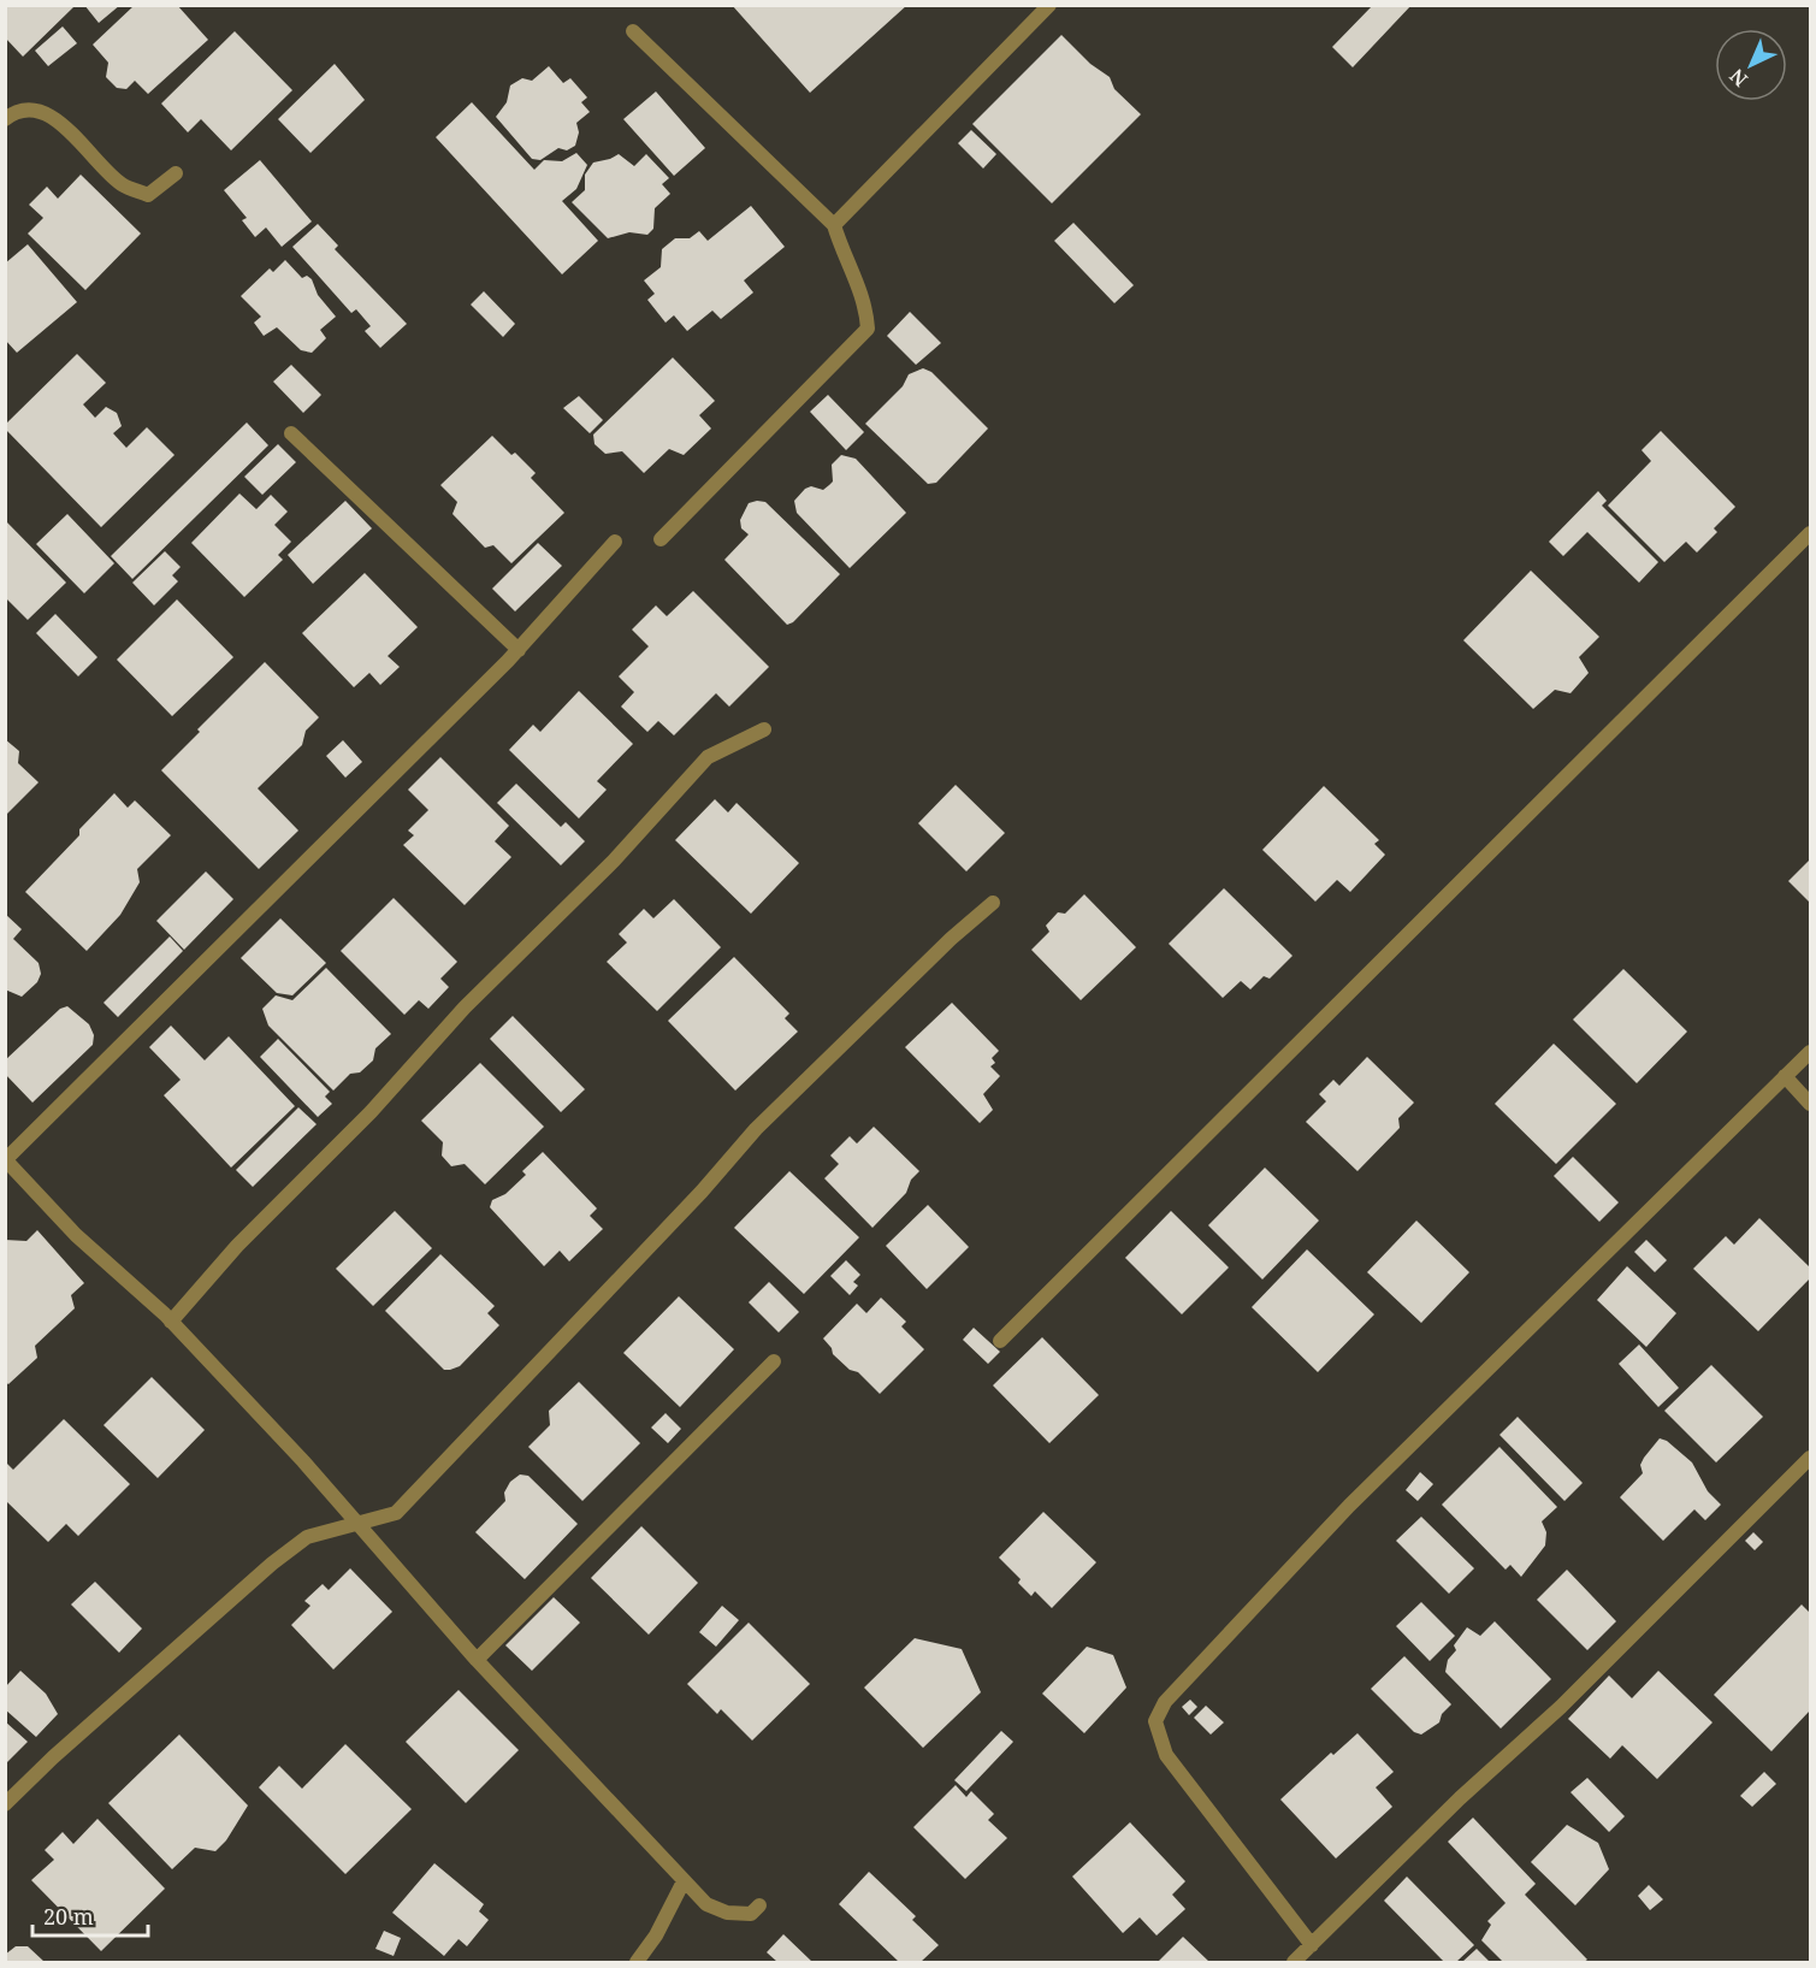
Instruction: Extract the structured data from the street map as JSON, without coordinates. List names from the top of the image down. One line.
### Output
{"scale_bar":"20 m","north":"bottom left"}
